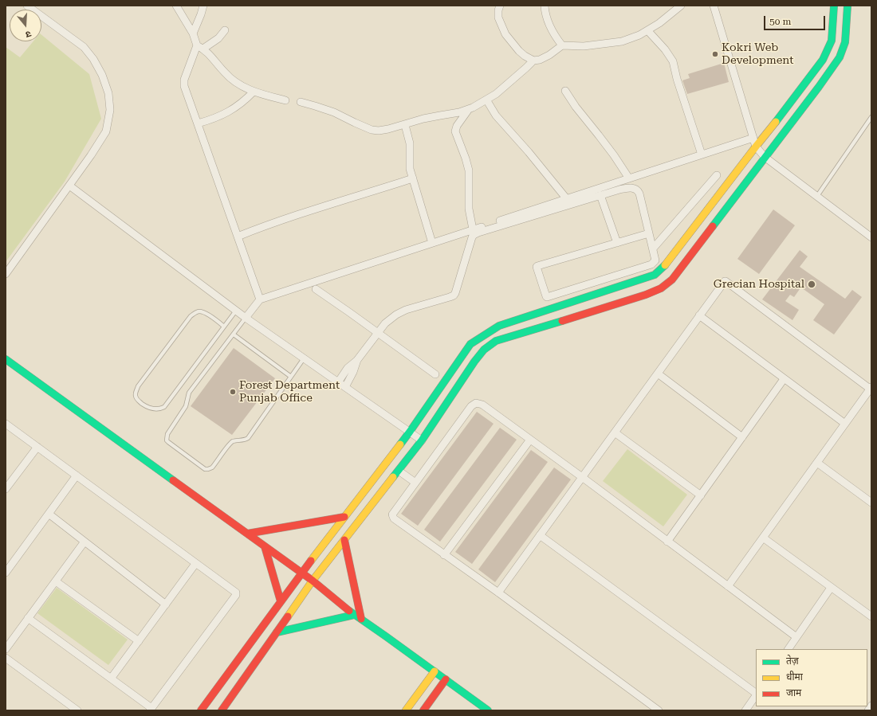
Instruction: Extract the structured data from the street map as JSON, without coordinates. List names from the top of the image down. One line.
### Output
{"places":["Kokri Web Development","Grecian Hospital","Forest Department Punjab Office"],"legend":["तेज़","धीमा","जाम"],"scale_bar":"50 m","north":"bottom"}
